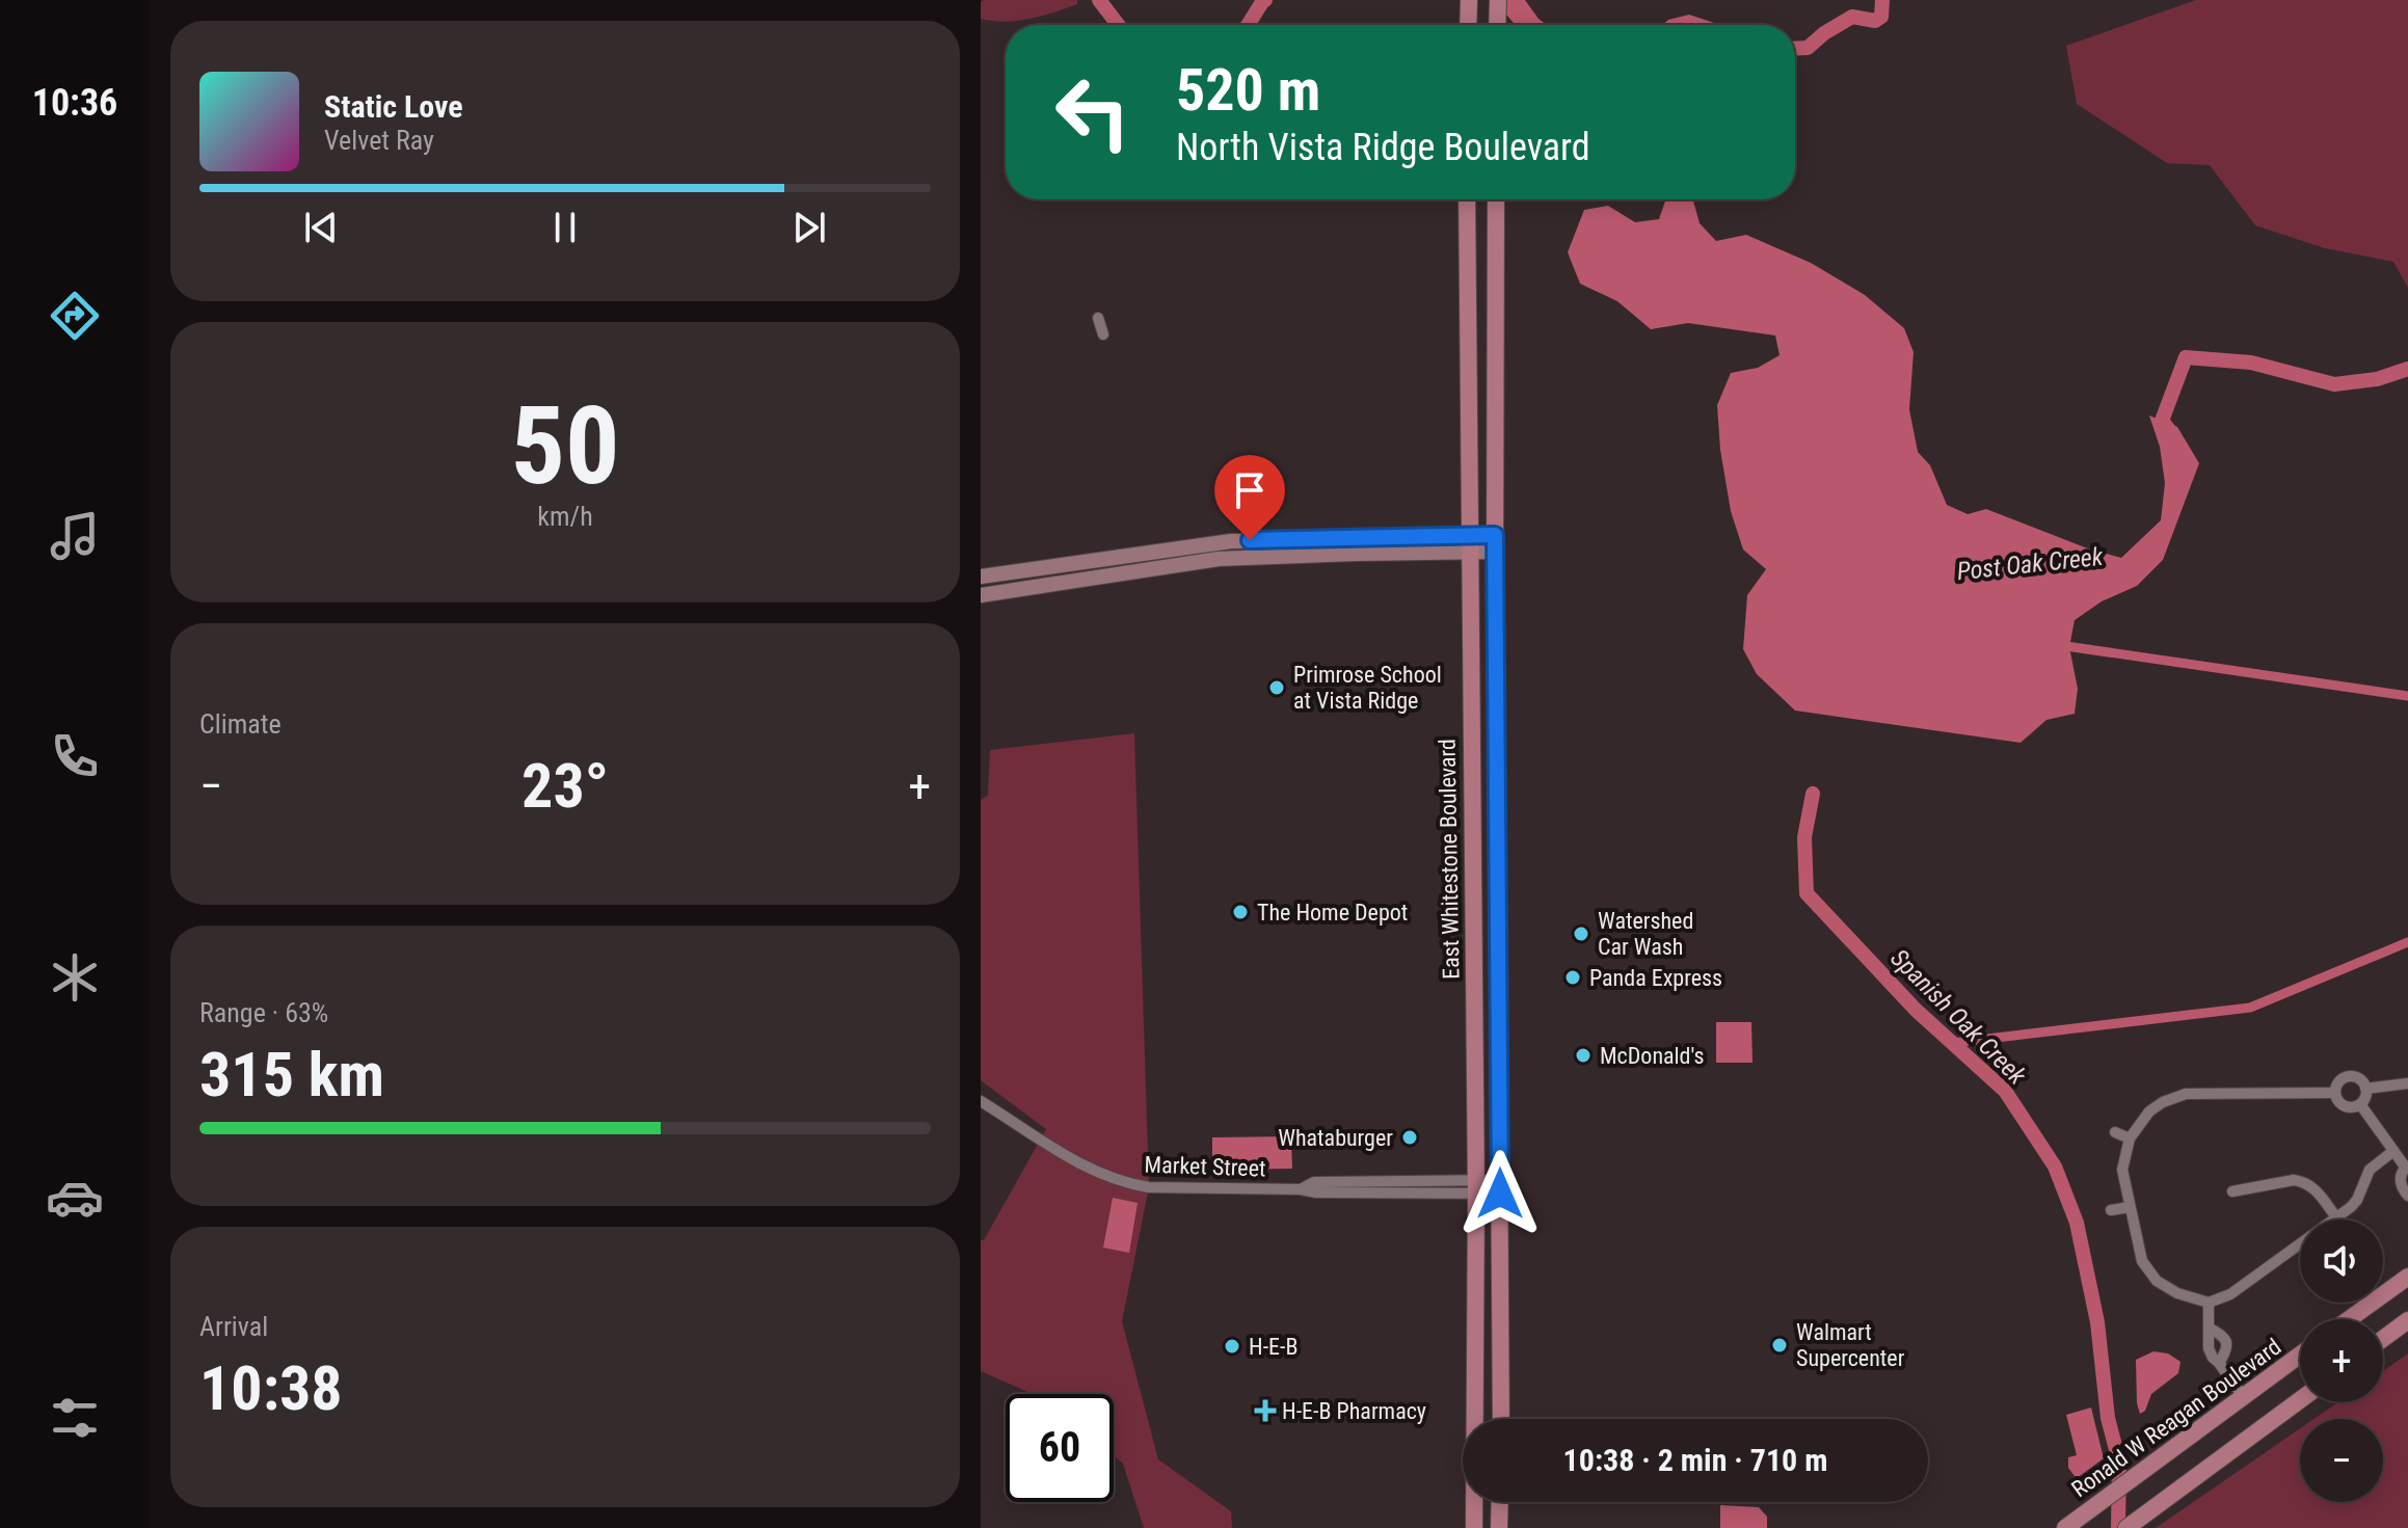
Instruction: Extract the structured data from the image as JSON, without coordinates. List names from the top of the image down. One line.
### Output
{"streets":{"main road":["East Whitestone Boulevard","Ronald W Reagan Boulevard"],"street":["Market Street"]},"crossings":[["East Whitestone Boulevard","Market Street"]],"water":["Post Oak Creek","Spanish Oak Creek"],"places":{"other":["Primrose School at Vista Ridge","The Home Depot","Watershed Car Wash","Panda Express","McDonald's","Whataburger","Walmart Supercenter","H-E-B"],"health":["H-E-B Pharmacy"]},"page":{"tabs":"10:36","turn":["520 m","North Vista Ridge Boulevard"],"song":["Static Love","Velvet Ray"],"tile":[["50","km/h"],"Climate",["Range · 63%","315 km"],["Arrival","10:38"]],"heat":["−","23°","+"],"map_buttons":["+","−"],"limit":"60","trip":"10:38 · 2 min · 710 m"}}
